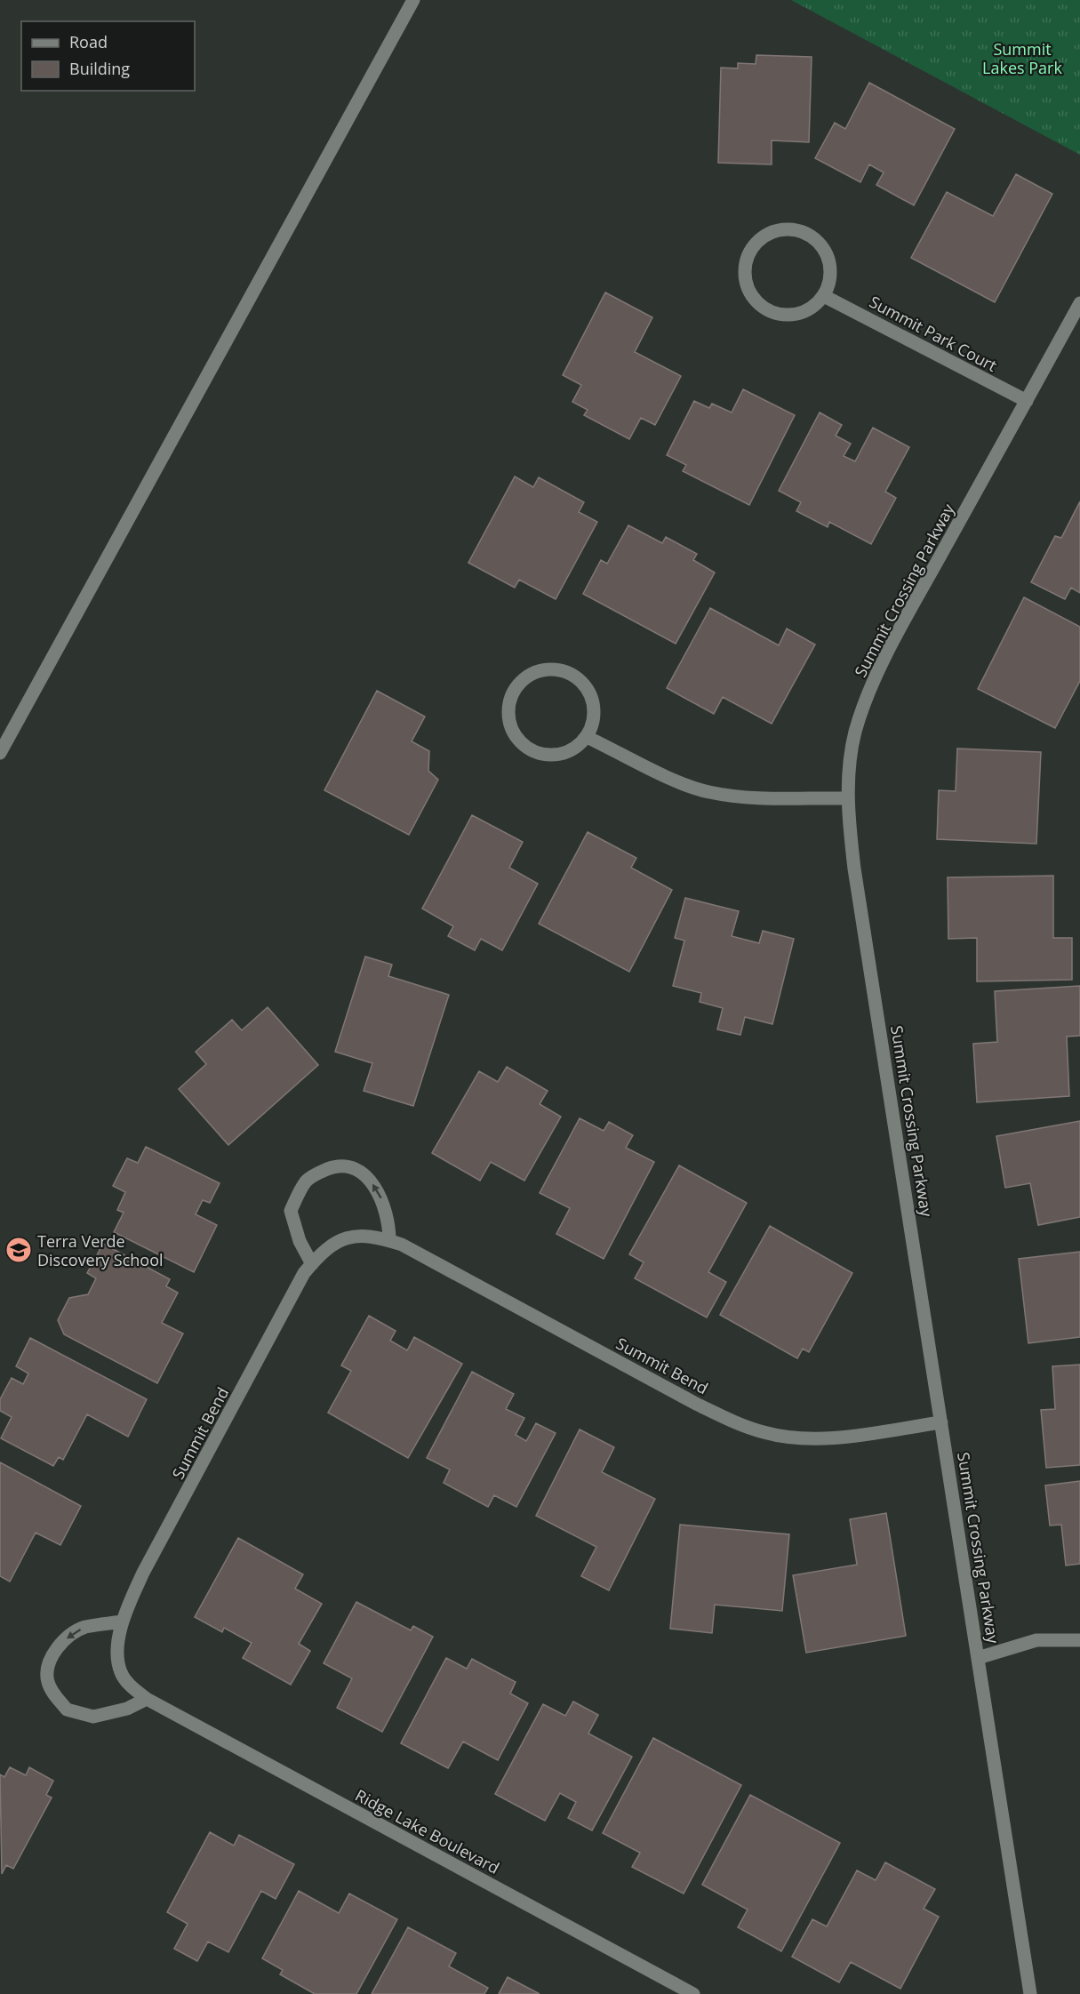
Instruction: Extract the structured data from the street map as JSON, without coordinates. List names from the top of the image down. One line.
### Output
{"streets":{"street":["Summit Park Court","Summit Crossing Parkway","Summit Bend","Ridge Lake Boulevard"]},"crossings":[["Summit Park Court","Summit Crossing Parkway"],["Summit Crossing Parkway","Summit Bend"],["Summit Bend","Ridge Lake Boulevard"]],"parks":["Summit Lakes Park"],"places":{"school or university":["Terra Verde Discovery School"]},"legend":["Road","Building"]}
